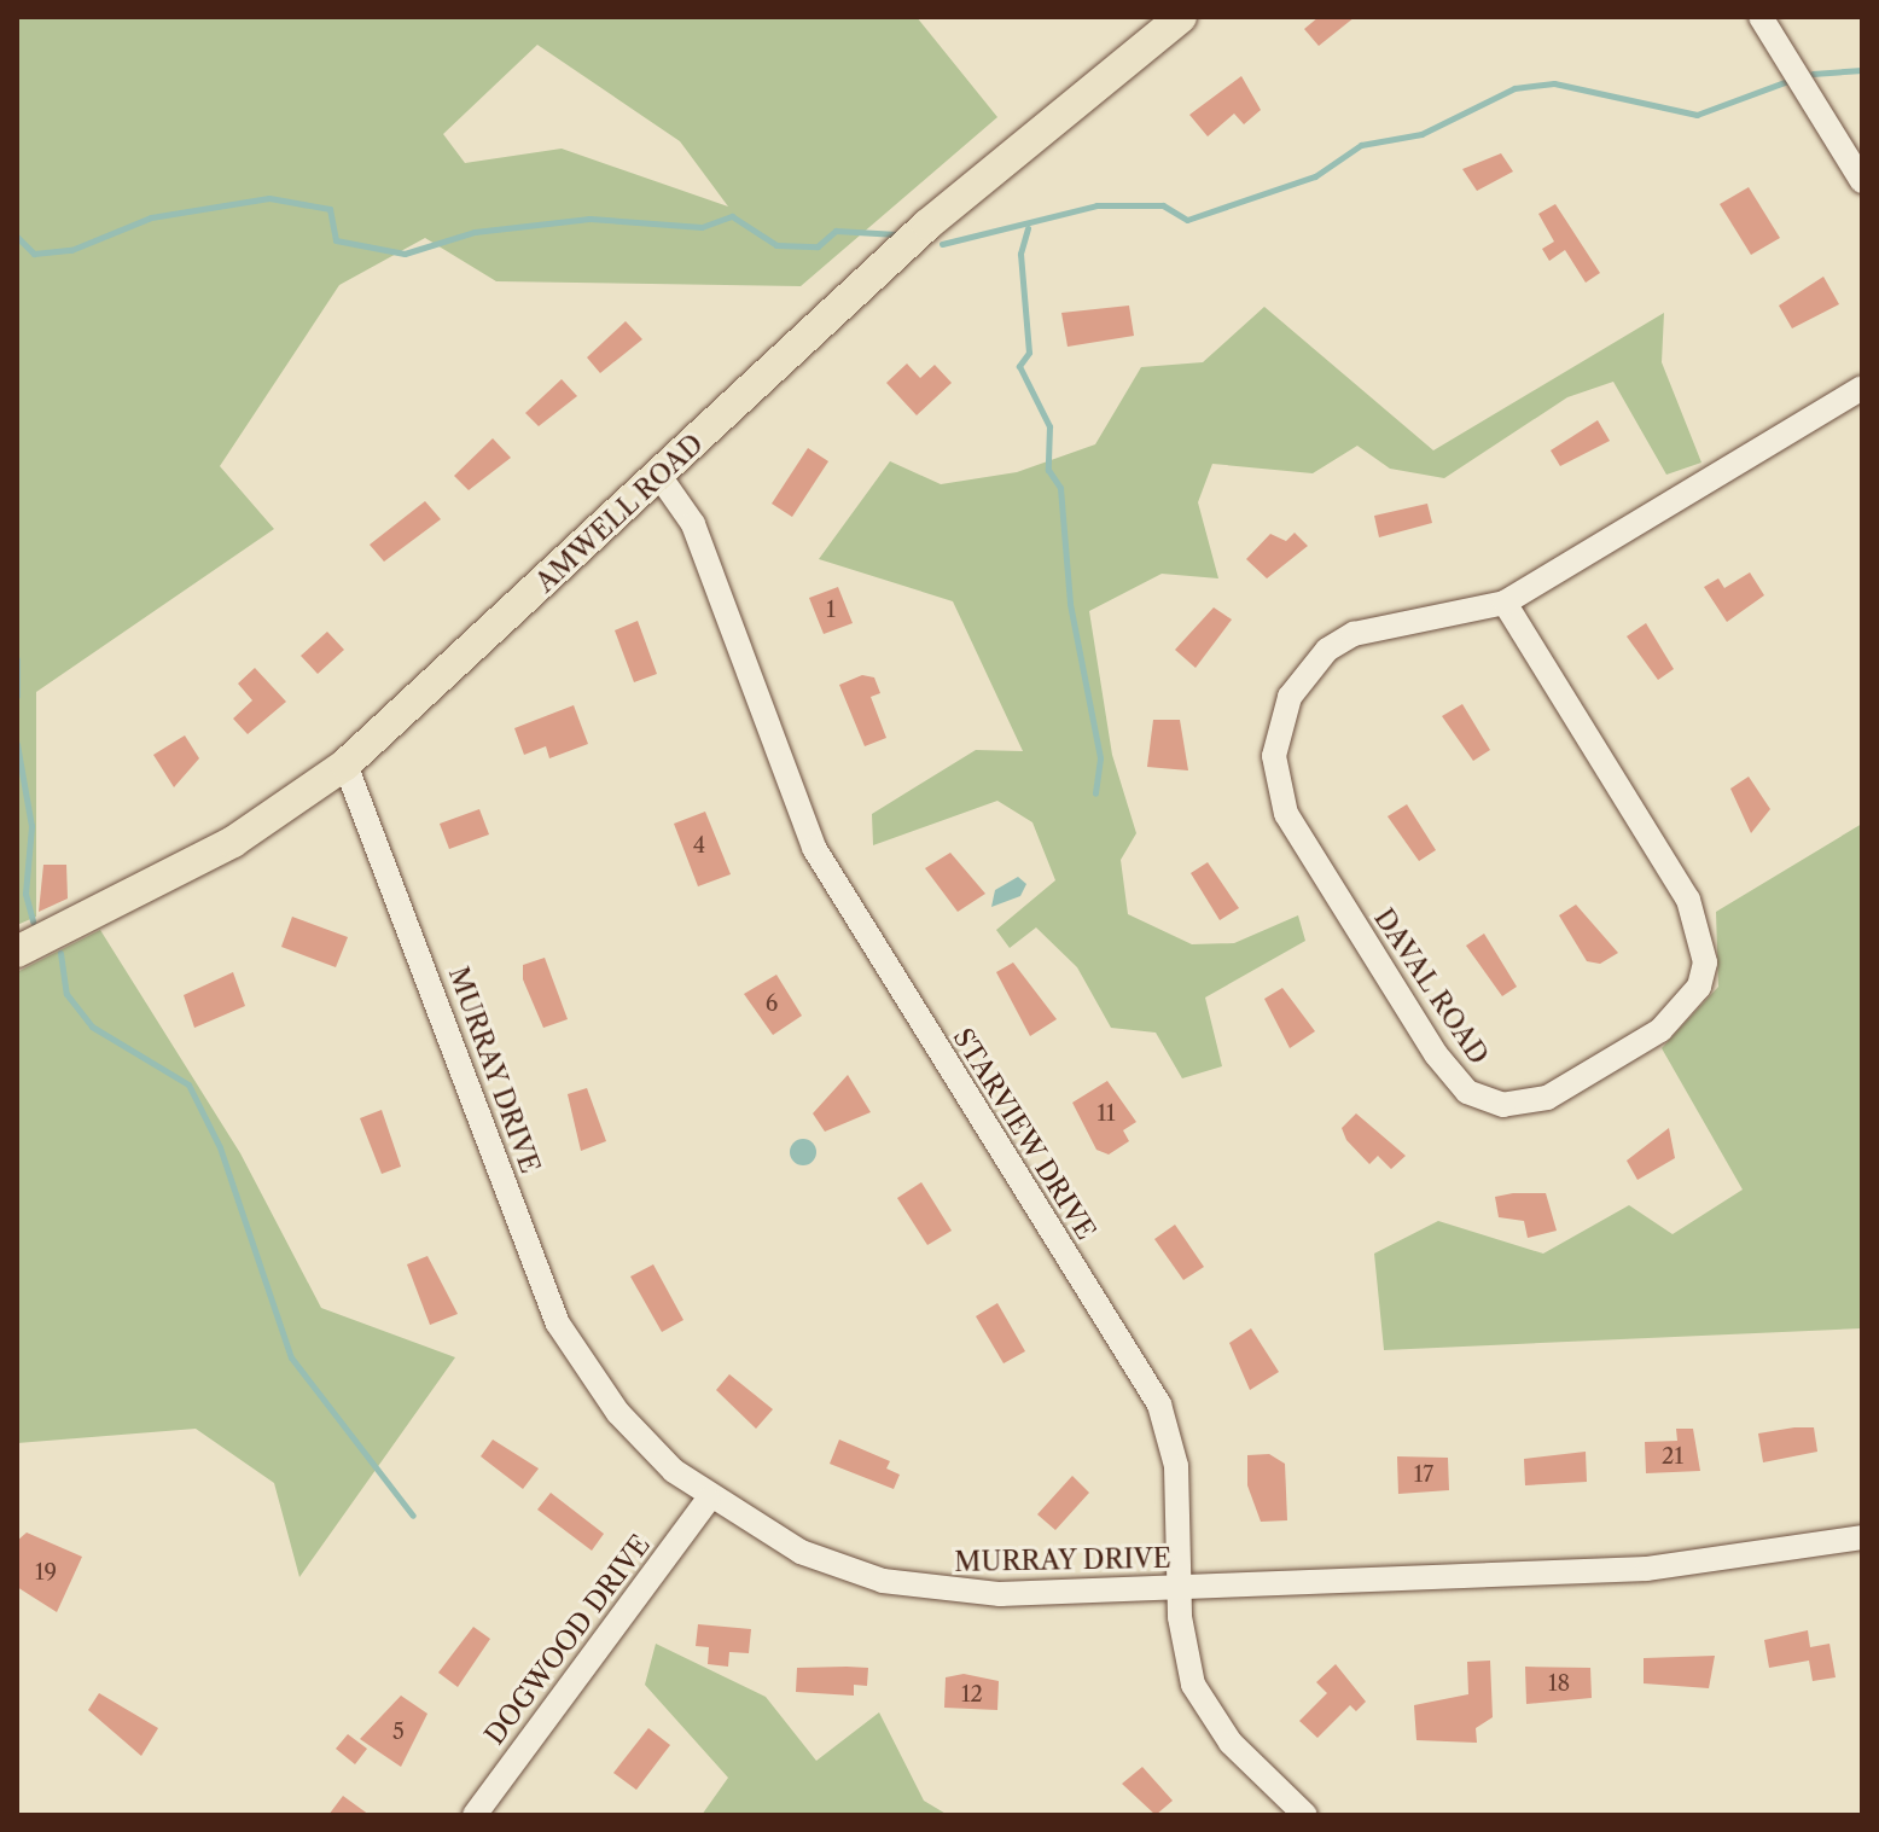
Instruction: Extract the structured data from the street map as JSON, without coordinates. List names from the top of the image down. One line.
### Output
{"streets":{"main road":["AMWELL ROAD"],"street":["DAVAL ROAD","MURRAY DRIVE","STARVIEW DRIVE","DOGWOOD DRIVE"]},"crossings":[["AMWELL ROAD","MURRAY DRIVE"],["AMWELL ROAD","STARVIEW DRIVE"],["MURRAY DRIVE","STARVIEW DRIVE"],["MURRAY DRIVE","DOGWOOD DRIVE"]],"house_numbers":["1","4","6","11","21","17","19","18","12","5"]}
